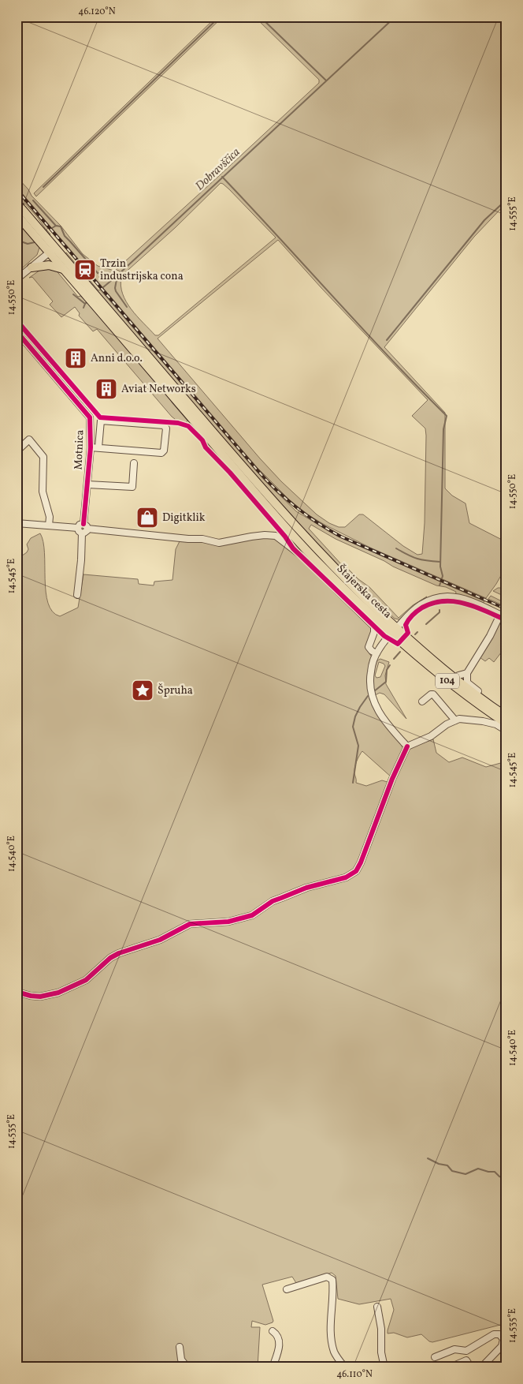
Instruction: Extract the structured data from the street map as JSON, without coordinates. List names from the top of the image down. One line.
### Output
{"streets":{"main road":["Štajerska cesta","104"],"street":["Motnica"]},"crossings":[["Štajerska cesta","104"]],"water":["Dobravščica"],"places":{"station":["Trzin industrijska cona"],"building":["Anni d.o.o.","Aviat Networks"],"shop":["Digitklik"],"place":["Špruha"]},"coordinates":["46.120°N","14.555°E","14.550°E","14.545°E","14.540°E","14.535°E","46.110°N"]}
